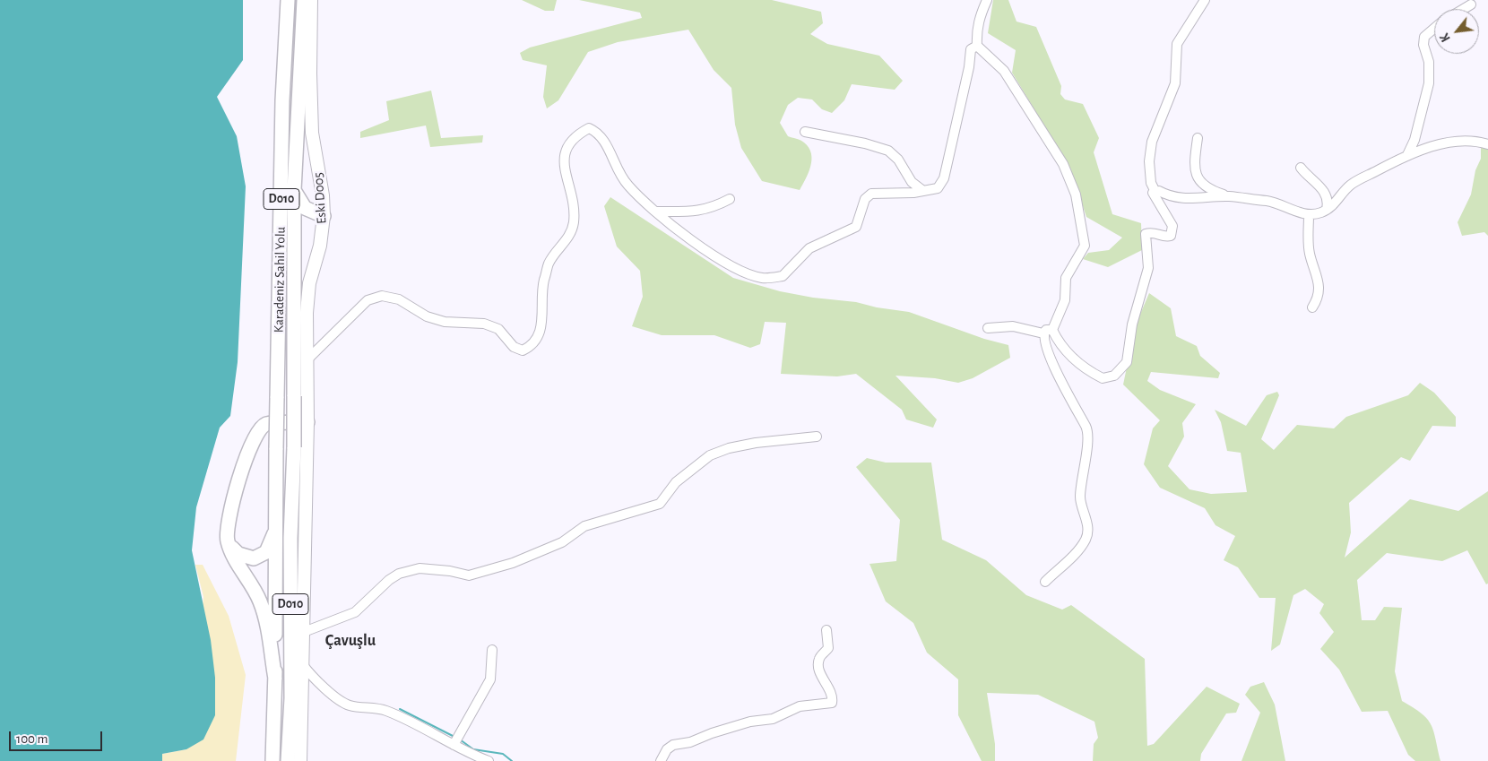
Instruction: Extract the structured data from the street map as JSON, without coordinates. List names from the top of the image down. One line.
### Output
{"streets":{"highway":["D010","Karadeniz Sahil Yolu"],"main road":["Eski D005"]},"crossings":[["D010","Karadeniz Sahil Yolu"]],"districts":["Çavuşlu"],"scale_bar":"100 m","north":"bottom left"}
